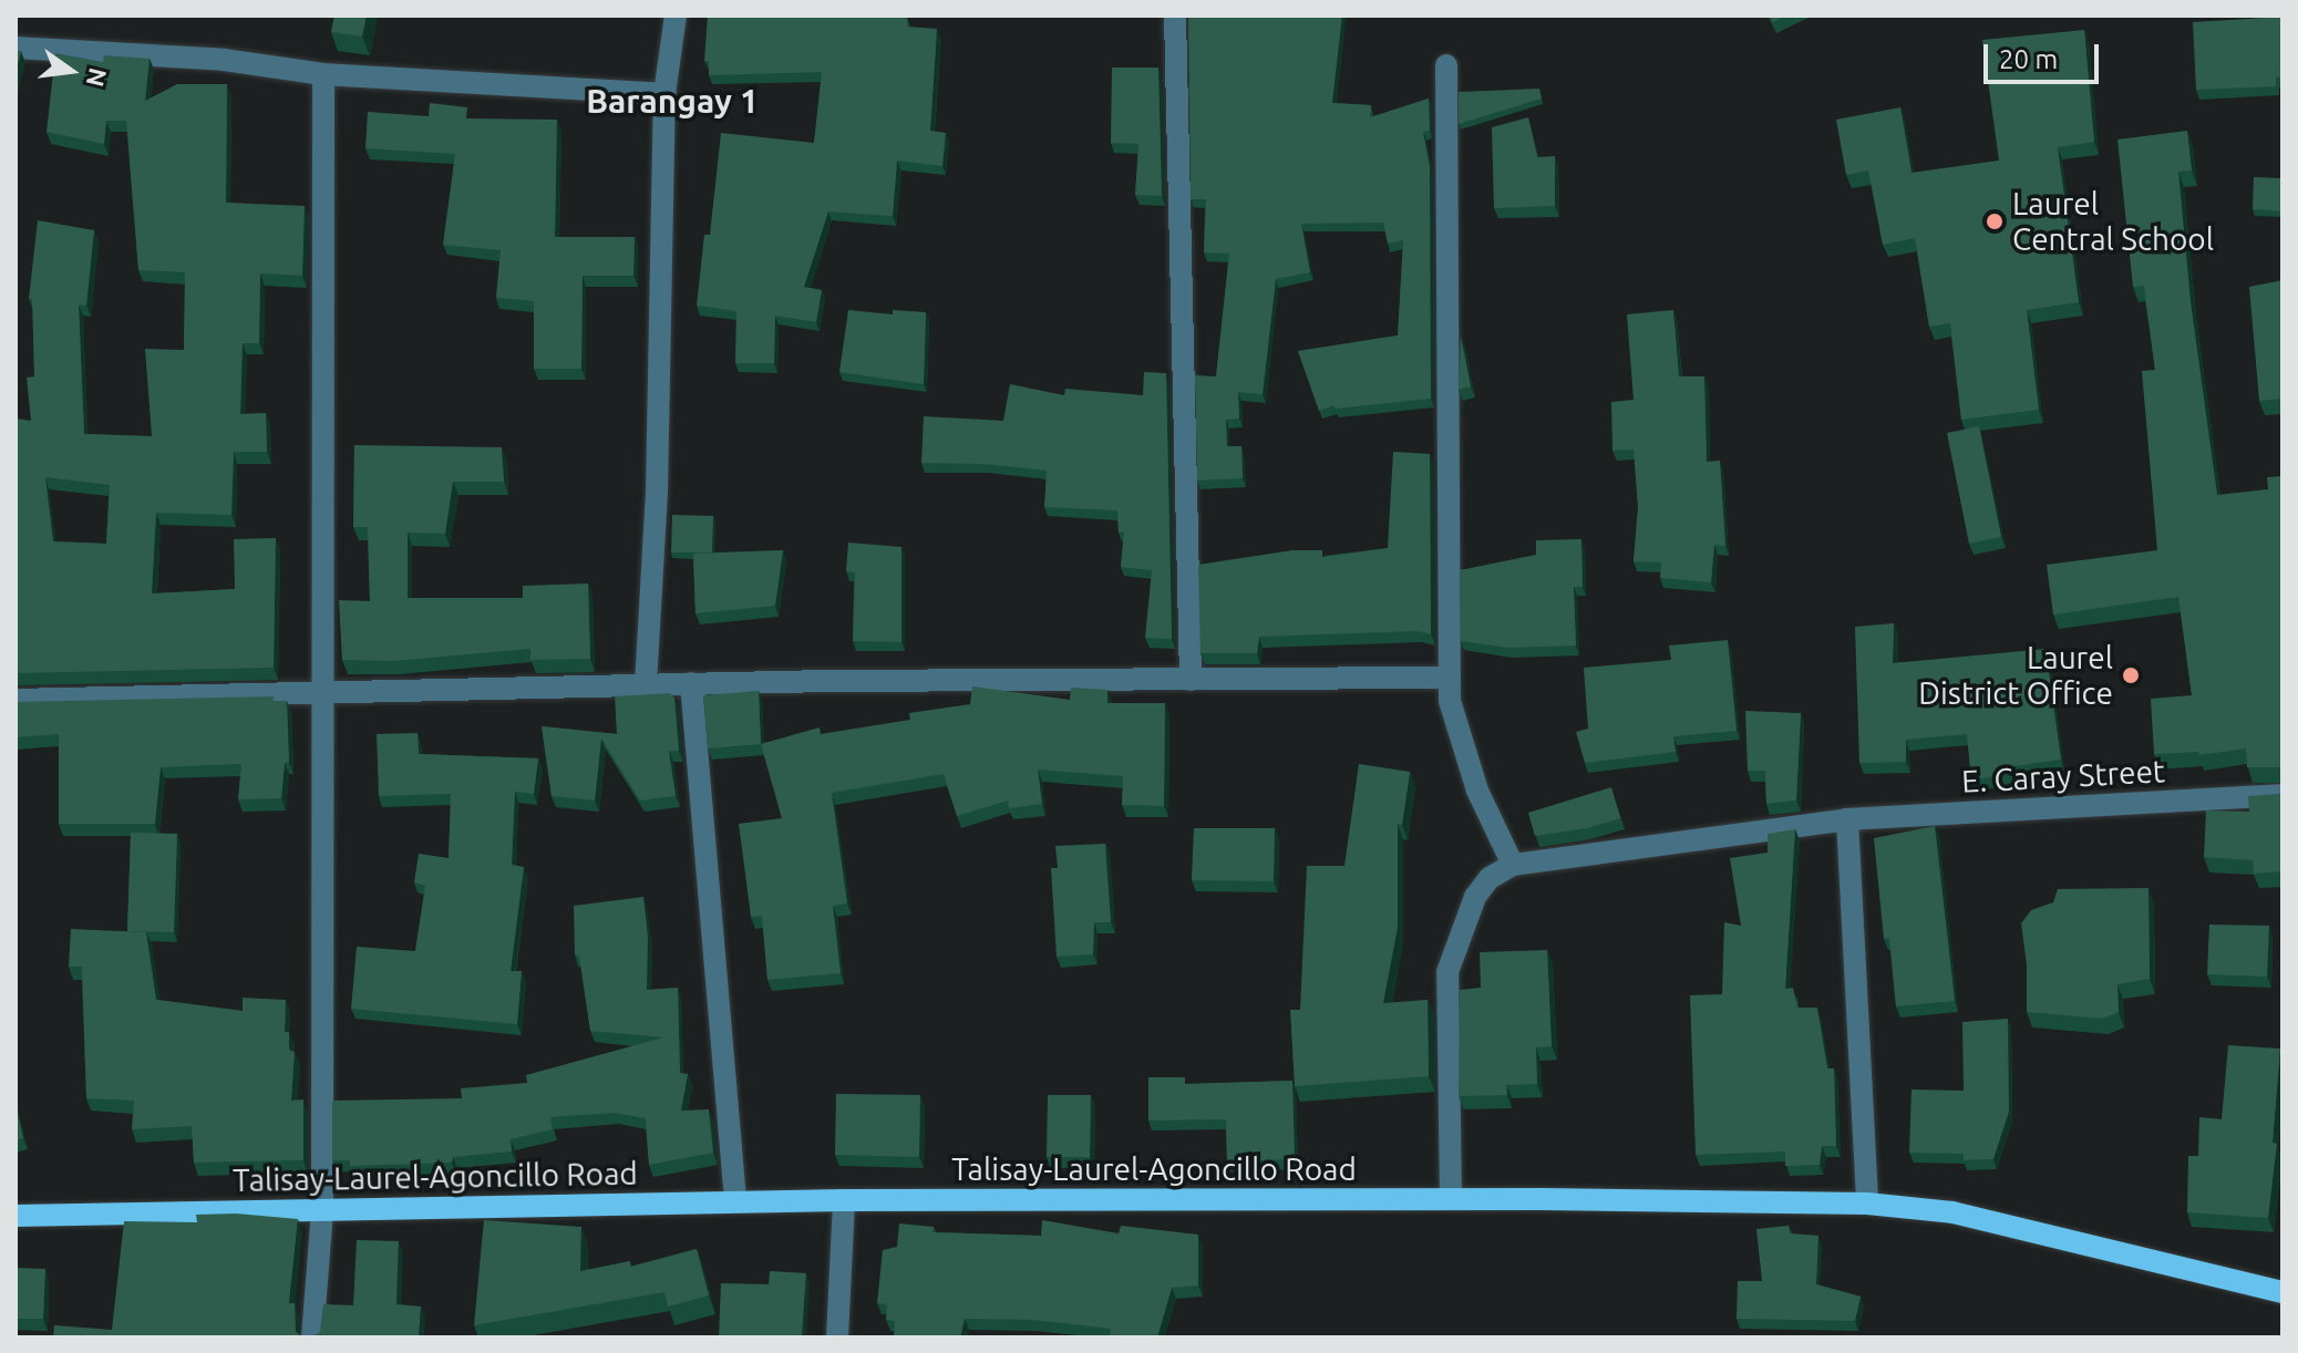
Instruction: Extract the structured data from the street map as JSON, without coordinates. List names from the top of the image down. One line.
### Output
{"streets":{"main road":["Talisay-Laurel-Agoncillo Road"],"street":["E. Caray Street"]},"districts":["Barangay 1"],"places":["Laurel Central School","Laurel District Office"],"scale_bar":"20 m","north":"right"}
